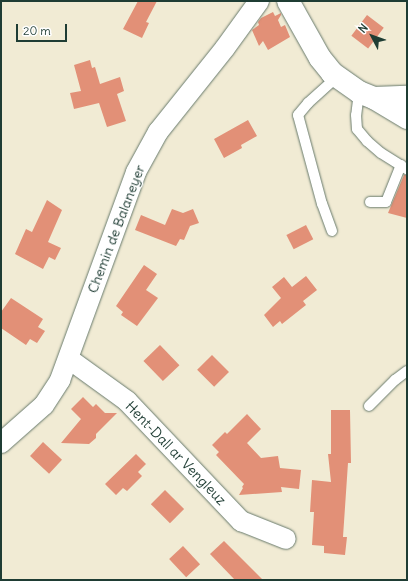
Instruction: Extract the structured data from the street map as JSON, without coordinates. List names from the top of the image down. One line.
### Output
{"streets":{"street":["Chemin de Balaneyer","Hent-Dall ar Vengleuz"]},"crossings":[["Chemin de Balaneyer","Hent-Dall ar Vengleuz"]],"scale_bar":"20 m","north":"top left"}
